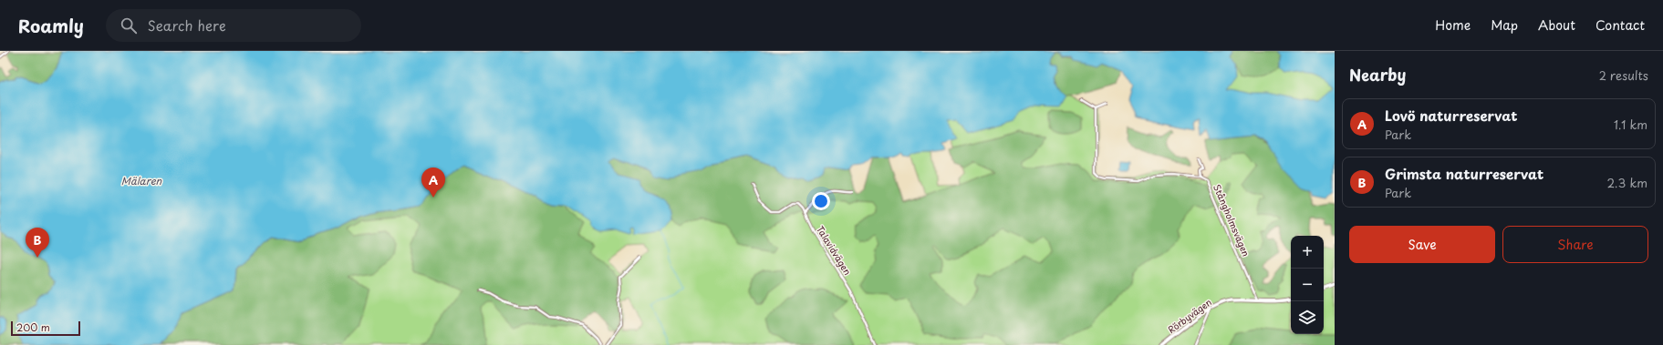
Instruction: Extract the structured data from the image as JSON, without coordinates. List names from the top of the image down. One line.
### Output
{"streets":{"street":["Stångholmsvägen","Talavidvägen","Rörbyvägen"]},"crossings":[["Stångholmsvägen","Rörbyvägen"]],"water":["Mälaren"],"scale_bar":"200 m","page":{"header":"Roamly","search":"Search here","nav":["Home","Map","About","Contact"],"heading":["Nearby","2 results"],"list":[{"mark":"A","name":"Lovö naturreservat","note":"Park","value":"1.1 km"},{"mark":"B","name":"Grimsta naturreservat","note":"Park","value":"2.3 km"}],"pins":["A","B"],"buttons":["Save","Share"],"map_buttons":["+","−"],"scale":"200 m"}}
